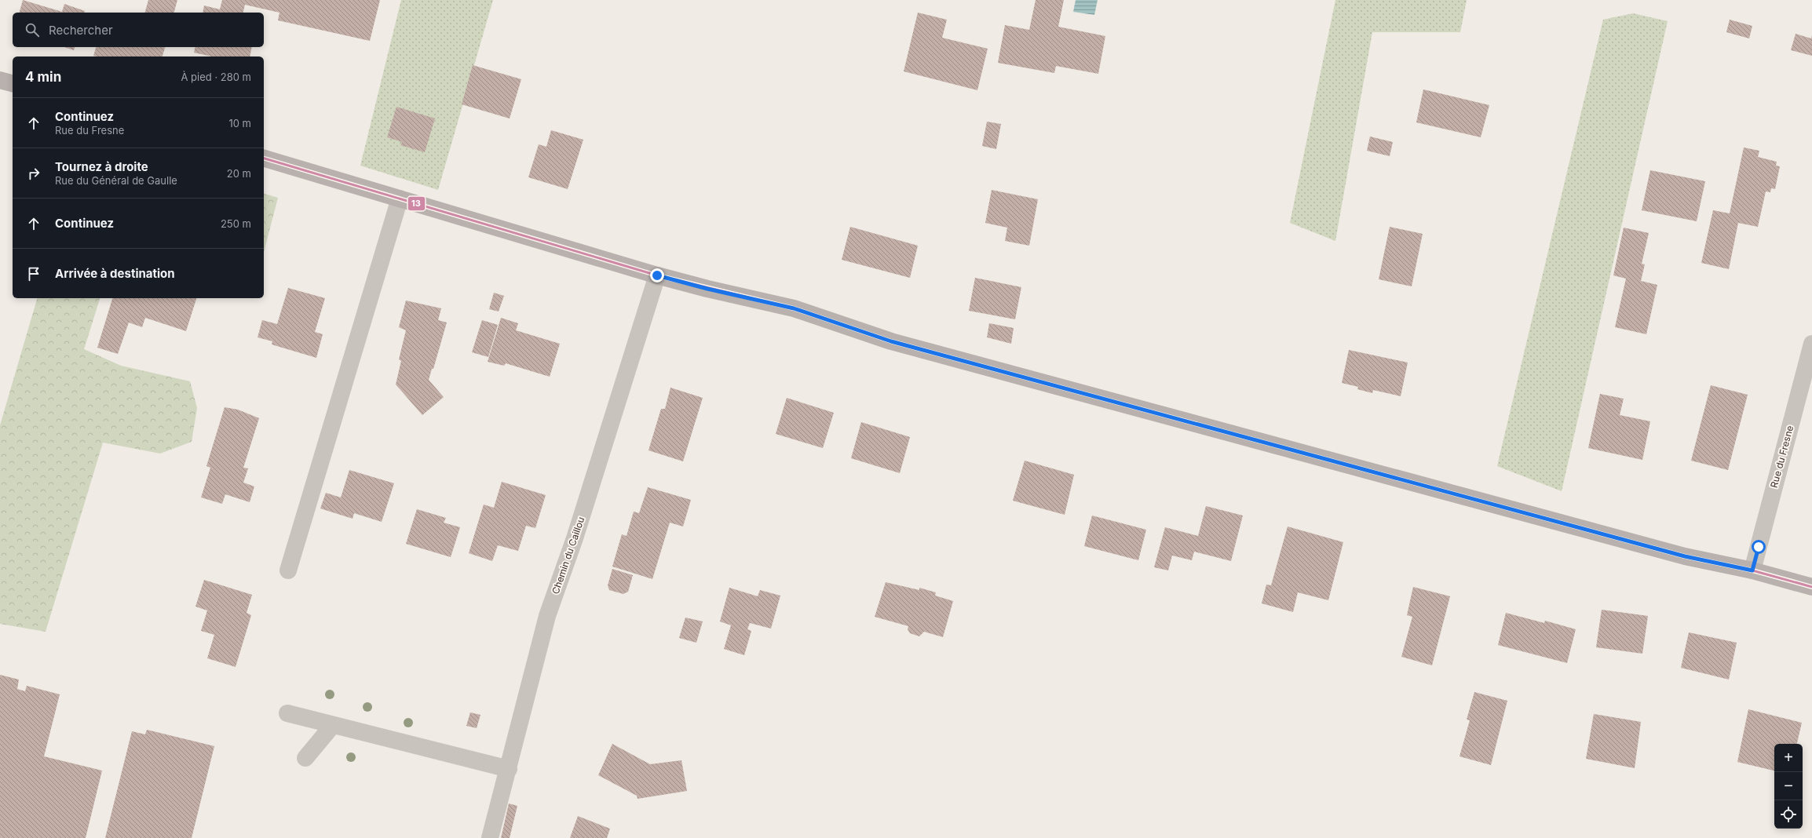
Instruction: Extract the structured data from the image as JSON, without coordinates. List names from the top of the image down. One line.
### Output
{"streets":{"street":["Rue du Fresne","Chemin du Caillou"]},"lines":["transit line 13"],"page":{"search":"Rechercher","heading":["4 min","À pied · 280 m"],"list":[["Continuez","Rue du Fresne","10 m"],["Tournez à droite","Rue du Général de Gaulle","20 m"],["Continuez","250 m"],"Arrivée à destination"],"map_buttons":["+","−"]}}
